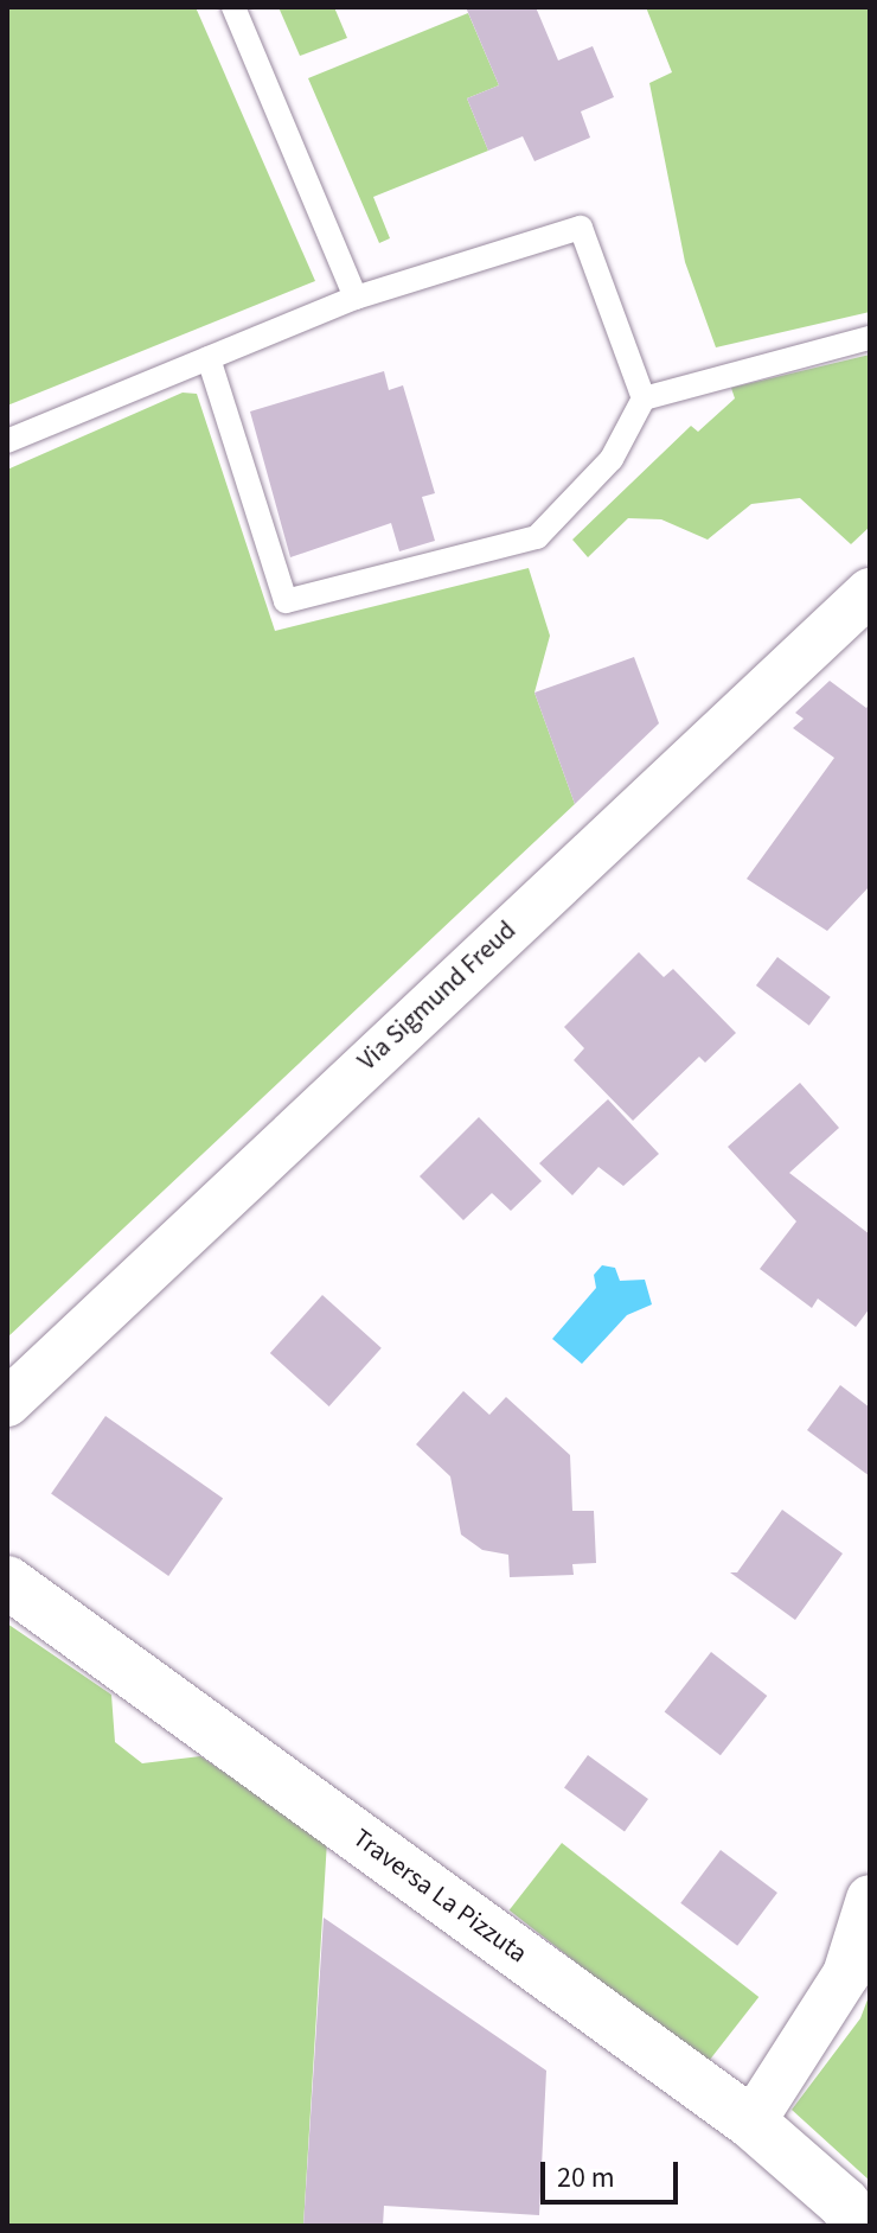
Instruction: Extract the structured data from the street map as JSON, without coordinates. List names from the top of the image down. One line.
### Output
{"streets":{"street":["Via Sigmund Freud","Traversa La Pizzuta"]},"scale_bar":"20 m"}
